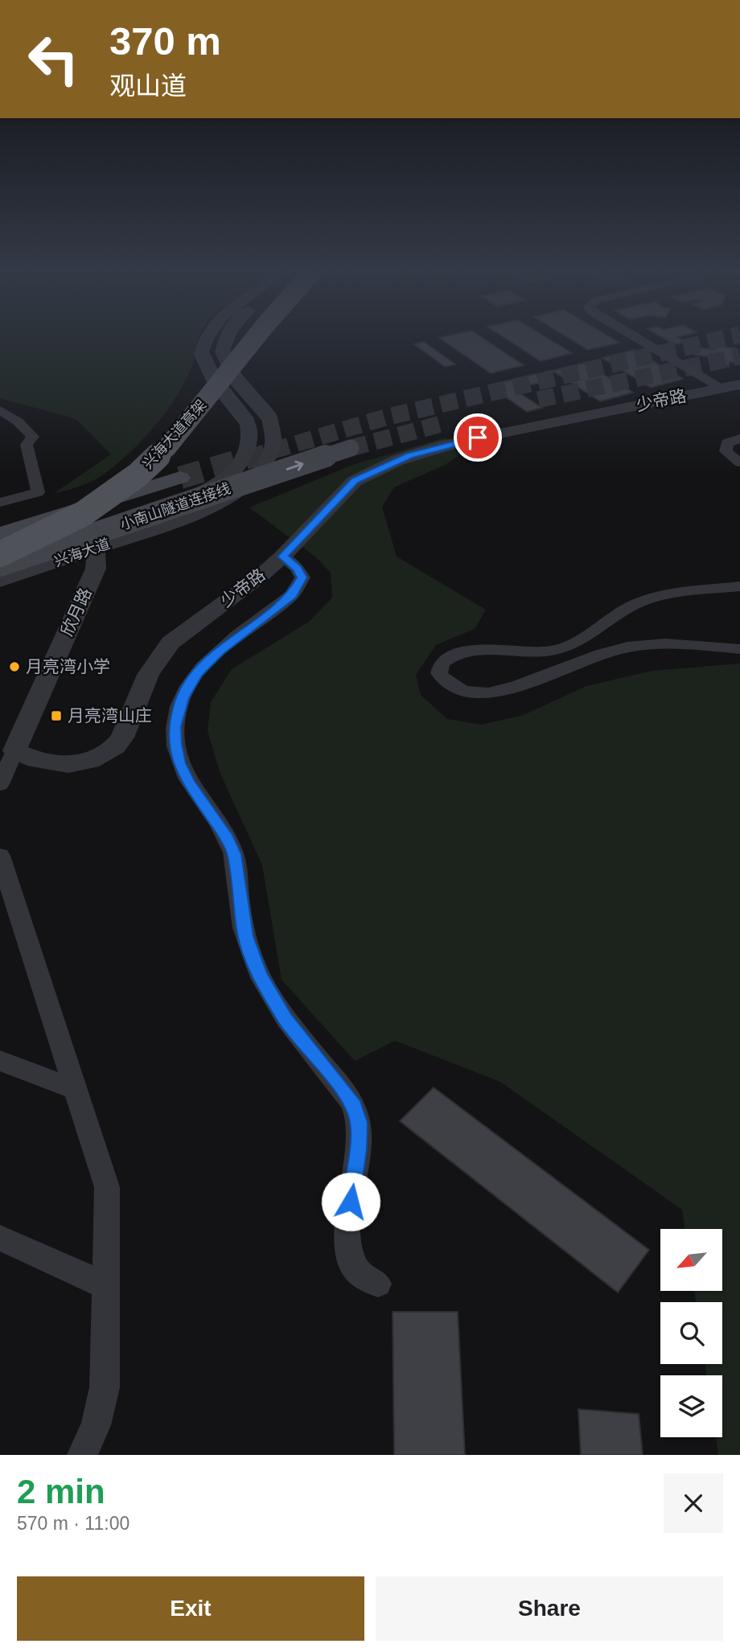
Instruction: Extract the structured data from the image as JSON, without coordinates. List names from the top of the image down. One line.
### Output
{"streets":{"main road":["兴海大道高架","小南山隧道连接线"],"street":["少帝路","兴海大道","欣月路"]},"crossings":[["少帝路","欣月路"],["兴海大道","欣月路"]],"places":{"other":["月亮湾小学"],"transit":["月亮湾山庄"]},"north":"bottom left","page":{"turn":["370 m","观山道"],"heading":["2 min","570 m · 11:00"],"buttons":["Exit","Share"]}}
